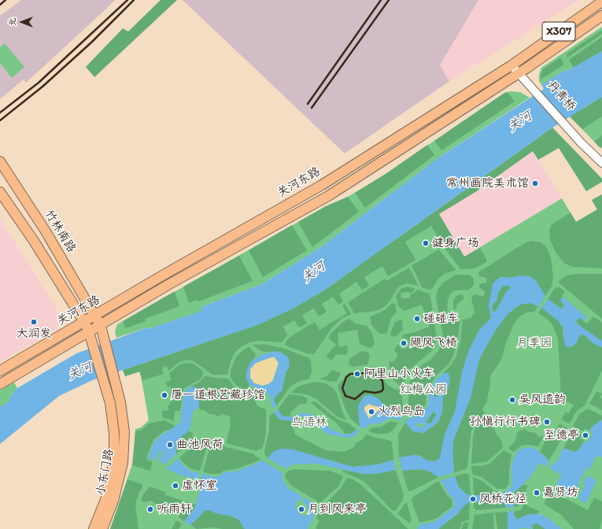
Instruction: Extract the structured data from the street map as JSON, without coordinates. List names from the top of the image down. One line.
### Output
{"streets":{"main road":["X307","关河东路","竹林南路","小东门路"],"street":["丹青桥"]},"crossings":[["丹青桥","关河东路"],["关河东路","竹林南路"],["关河东路","小东门路"]],"water":["关河"],"parks":["月季园","红梅公园","鸟语林"],"places":["常州画院美术馆","健身广场","碰碰车","大润发","飓风飞椅","阿里山小火车","屠一道根艺藏珍馆","吴风遗韵","火烈鸟岛","孙慎行行书碑","至德亭","曲池风荷","虚怀室","嘉贤坊","凤桥花径","听雨轩","月到风来亭"],"north":"left"}
